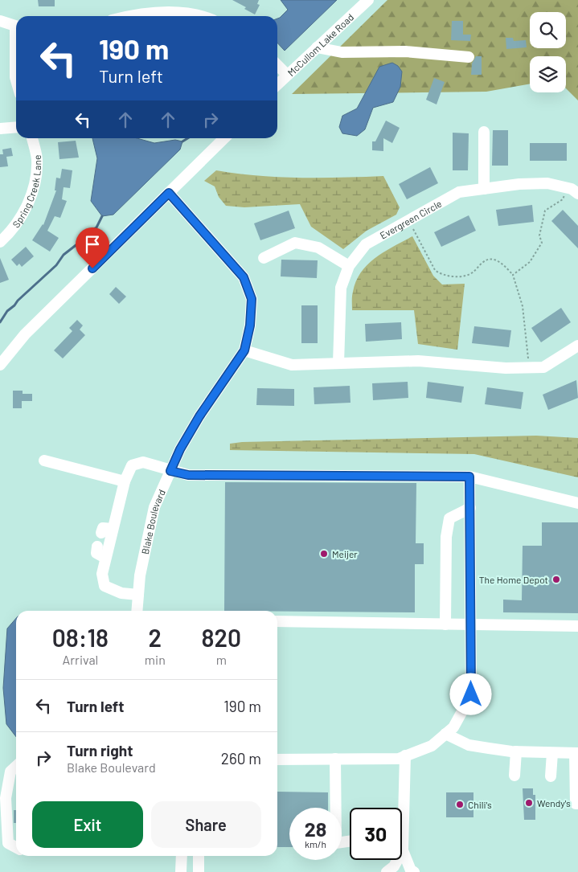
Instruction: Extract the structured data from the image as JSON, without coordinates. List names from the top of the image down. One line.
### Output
{"streets":{"street":["McCullom Lake Road","Spring Creek Lane","Evergreen Circle","Blake Boulevard"]},"places":["Meijer","The Home Depot","Wendy's","Chili's"],"page":{"turn":["190 m","Turn left"],"eta":["08:18","Arrival","2","min","820","m"],"list":[{"name":"Turn left","value":"190 m"},{"name":"Turn right","note":"Blake Boulevard","value":"260 m"}],"buttons":["Exit","Share"],"speed":"28 km/h","limit":"30"}}
